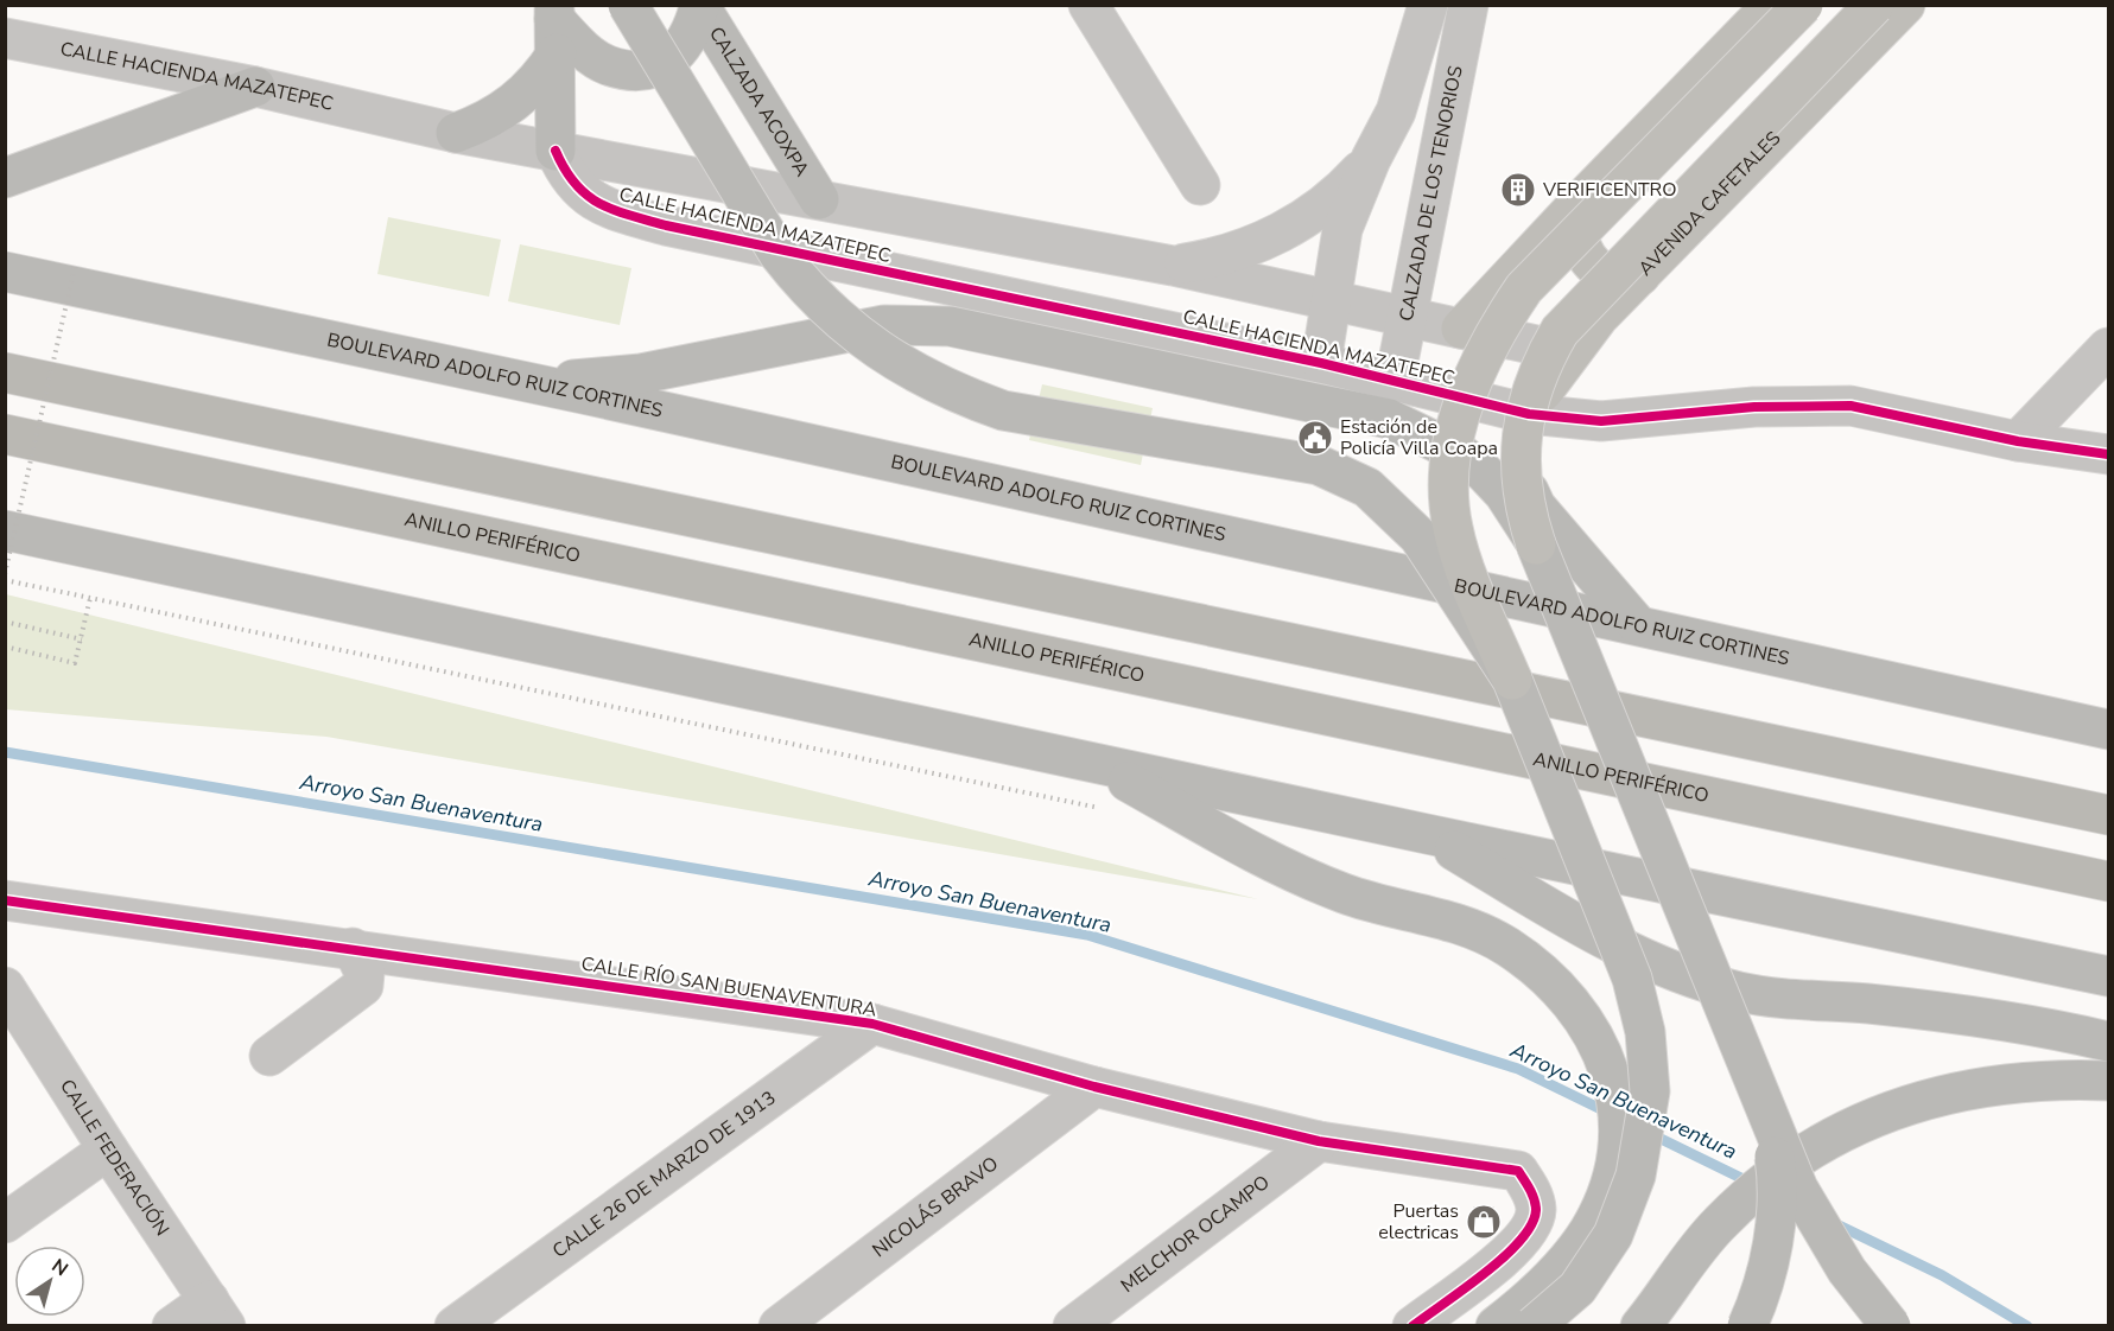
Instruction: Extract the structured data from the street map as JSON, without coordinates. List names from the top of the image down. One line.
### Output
{"streets":{"highway":["ANILLO PERIFÉRICO"],"main road":["CALZADA ACOXPA","AVENIDA CAFETALES","BOULEVARD ADOLFO RUIZ CORTINES"],"street":["CALLE HACIENDA MAZATEPEC","CALZADA DE LOS TENORIOS","CALLE RÍO SAN BUENAVENTURA","CALLE FEDERACIÓN","CALLE 26 DE MARZO DE 1913","NICOLÁS BRAVO","MELCHOR OCAMPO"]},"crossings":[["CALLE HACIENDA MAZATEPEC","CALZADA ACOXPA"],["CALLE HACIENDA MAZATEPEC","CALZADA DE LOS TENORIOS"],["CALLE HACIENDA MAZATEPEC","AVENIDA CAFETALES"],["CALLE RÍO SAN BUENAVENTURA","CALLE 26 DE MARZO DE 1913"],["CALLE RÍO SAN BUENAVENTURA","NICOLÁS BRAVO"],["CALLE RÍO SAN BUENAVENTURA","MELCHOR OCAMPO"]],"water":["Arroyo San Buenaventura"],"places":{"building":["VERIFICENTRO"],"public building":["Estación de Policía Villa Coapa"],"shop":["Puertas electricas"]},"north":"top right"}
